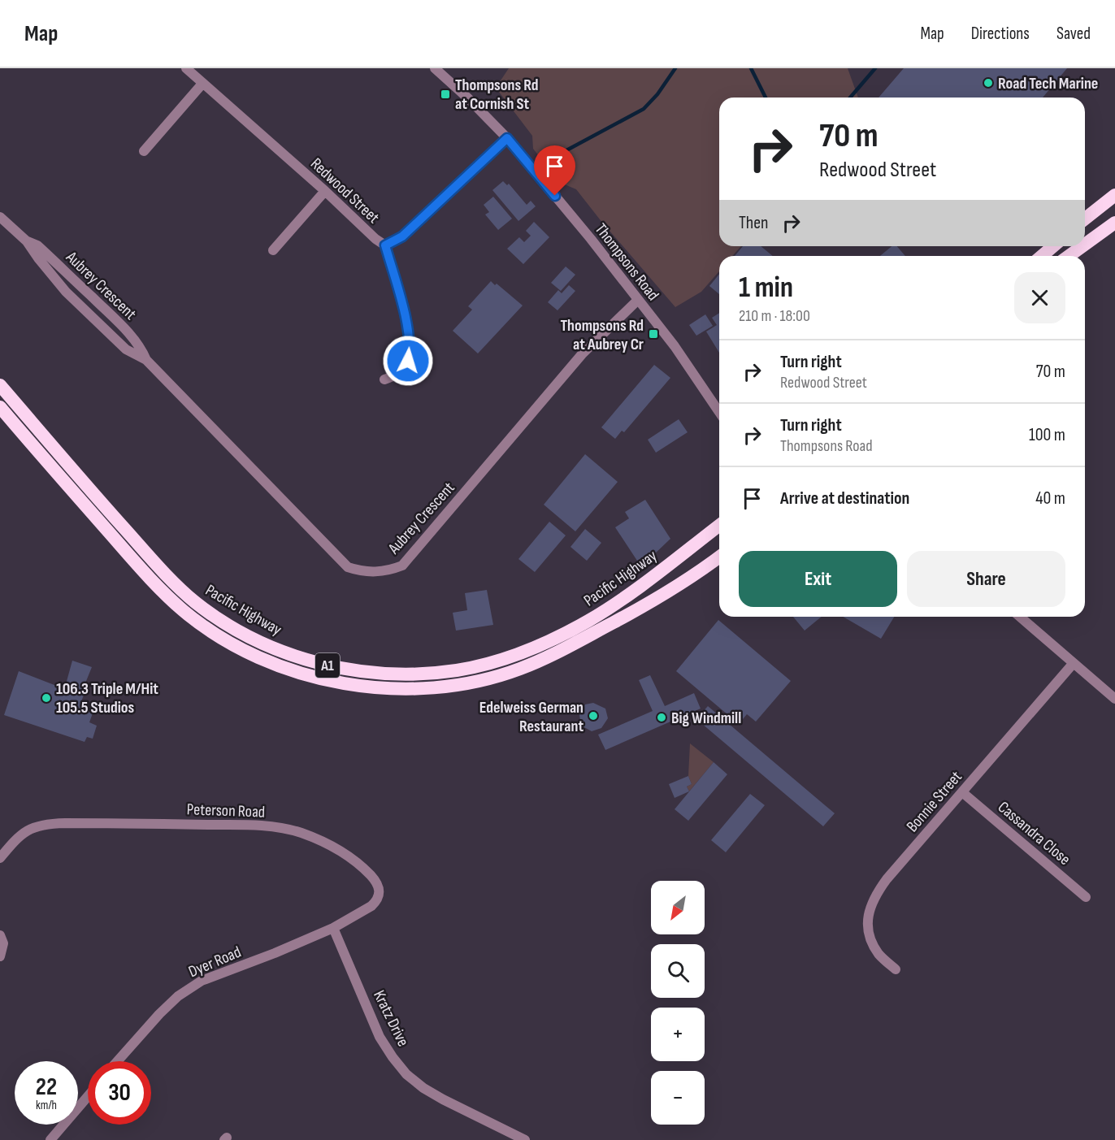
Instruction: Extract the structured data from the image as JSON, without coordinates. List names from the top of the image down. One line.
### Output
{"streets":{"highway":["Pacific Highway","A1"],"street":["Redwood Street","Thompsons Road","Aubrey Crescent","Bonnie Street","Peterson Road","Cassandra Close","Dyer Road","Kratz Drive"]},"crossings":[["Redwood Street","Thompsons Road"],["Thompsons Road","Aubrey Crescent"],["Bonnie Street","Cassandra Close"],["Peterson Road","Dyer Road"],["Peterson Road","Kratz Drive"],["Dyer Road","Kratz Drive"]],"places":{"other":["Road Tech Marine","106.3 Triple M/Hit 105.5 Studios","Edelweiss German Restaurant","Big Windmill"],"transit":["Thompsons Rd at Cornish St","Thompsons Rd at Aubrey Cr"]},"north":"bottom left","page":{"header":"Map","nav":["Map","Directions","Saved"],"turn":["70 m","Redwood Street"],"then":"Then","heading":["1 min","210 m · 18:00"],"list":[{"name":"Turn right","note":"Redwood Street","value":"70 m"},{"name":"Turn right","note":"Thompsons Road","value":"100 m"},{"name":"Arrive at destination","value":"40 m"}],"buttons":["Exit","Share"],"map_buttons":["+","−"],"speed":"22 km/h","limit":"30"}}
